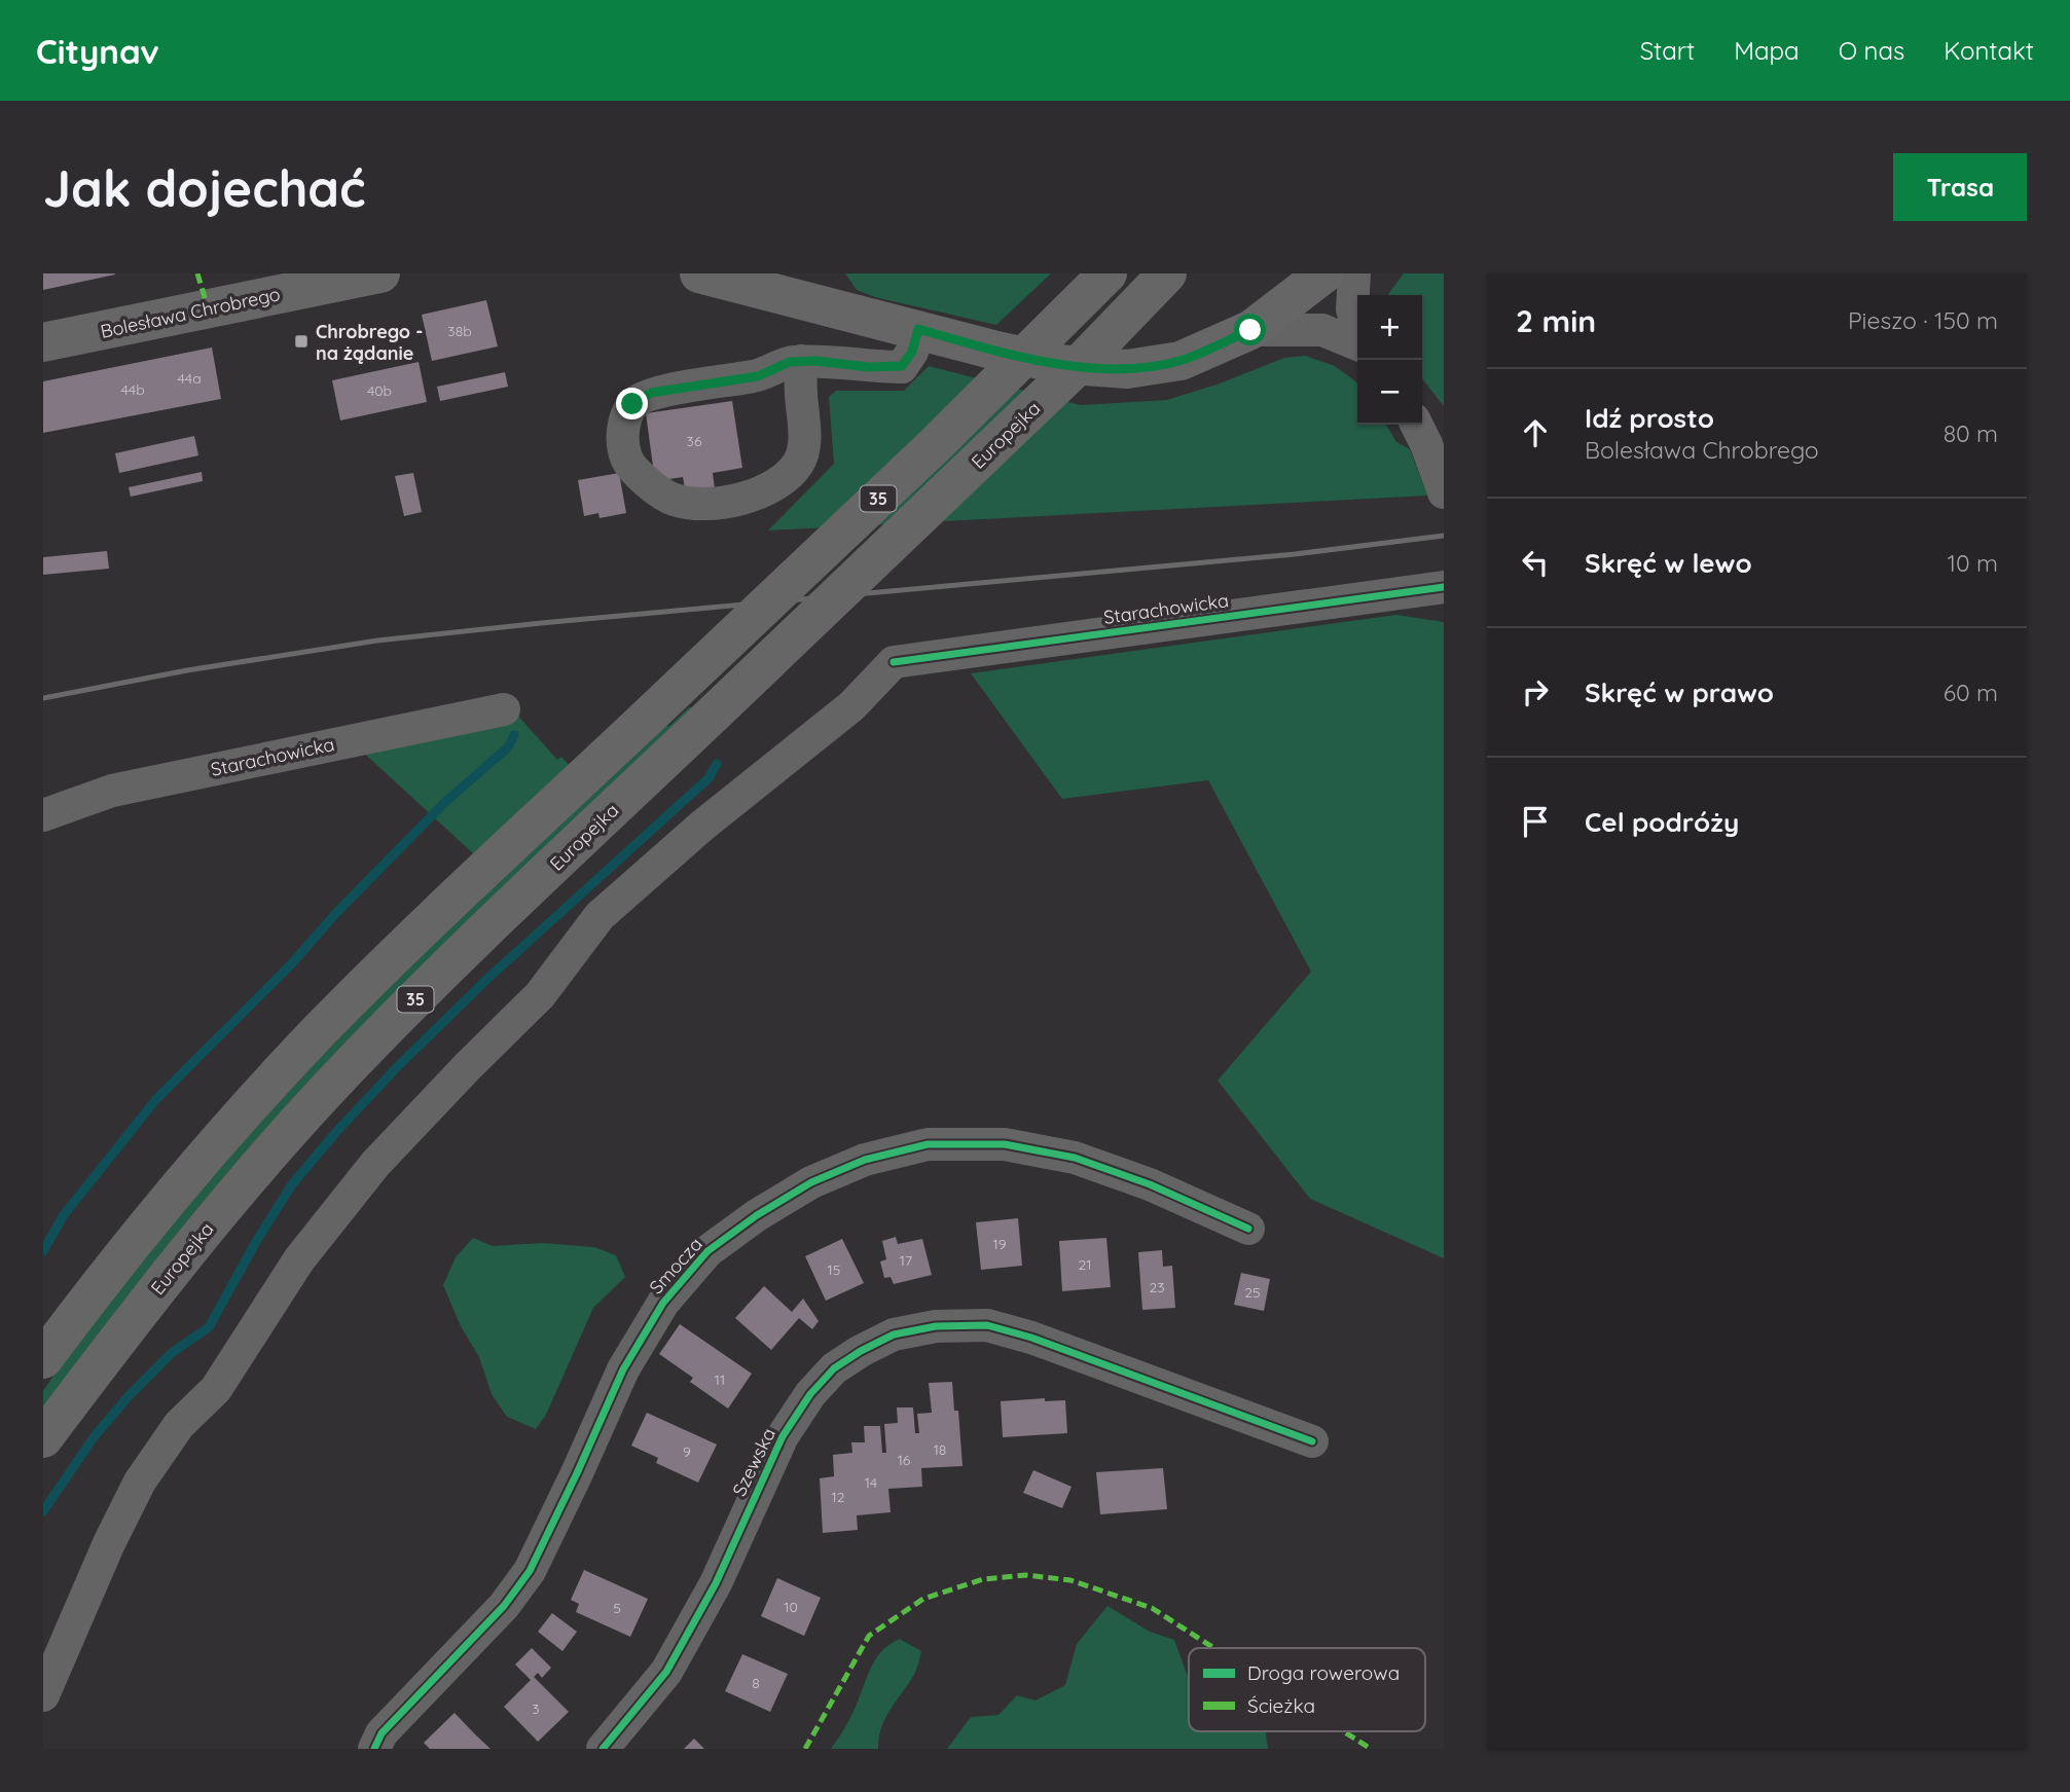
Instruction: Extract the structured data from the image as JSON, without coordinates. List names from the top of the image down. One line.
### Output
{"streets":{"main road":["Bolesława Chrobrego","Europejka","35"],"street":["Starachowicka","Smocza","Szewska"]},"places":{"transit":["Chrobrego - na żądanie"]},"house_numbers":["38b","44a","44b","40b","36","19","17","21","15","23","25","11","18","9","16","14","12","10","5","8","3"],"legend":["Droga rowerowa","Ścieżka"],"page":{"header":"Citynav","nav":["Start","Mapa","O nas","Kontakt"],"buttons":"Trasa","title":"Jak dojechać","heading":["2 min","Pieszo · 150 m"],"map_buttons":["+","−"],"list":[["Idź prosto","Bolesława Chrobrego","80 m"],["Skręć w lewo","10 m"],["Skręć w prawo","60 m"],"Cel podróży"]}}
